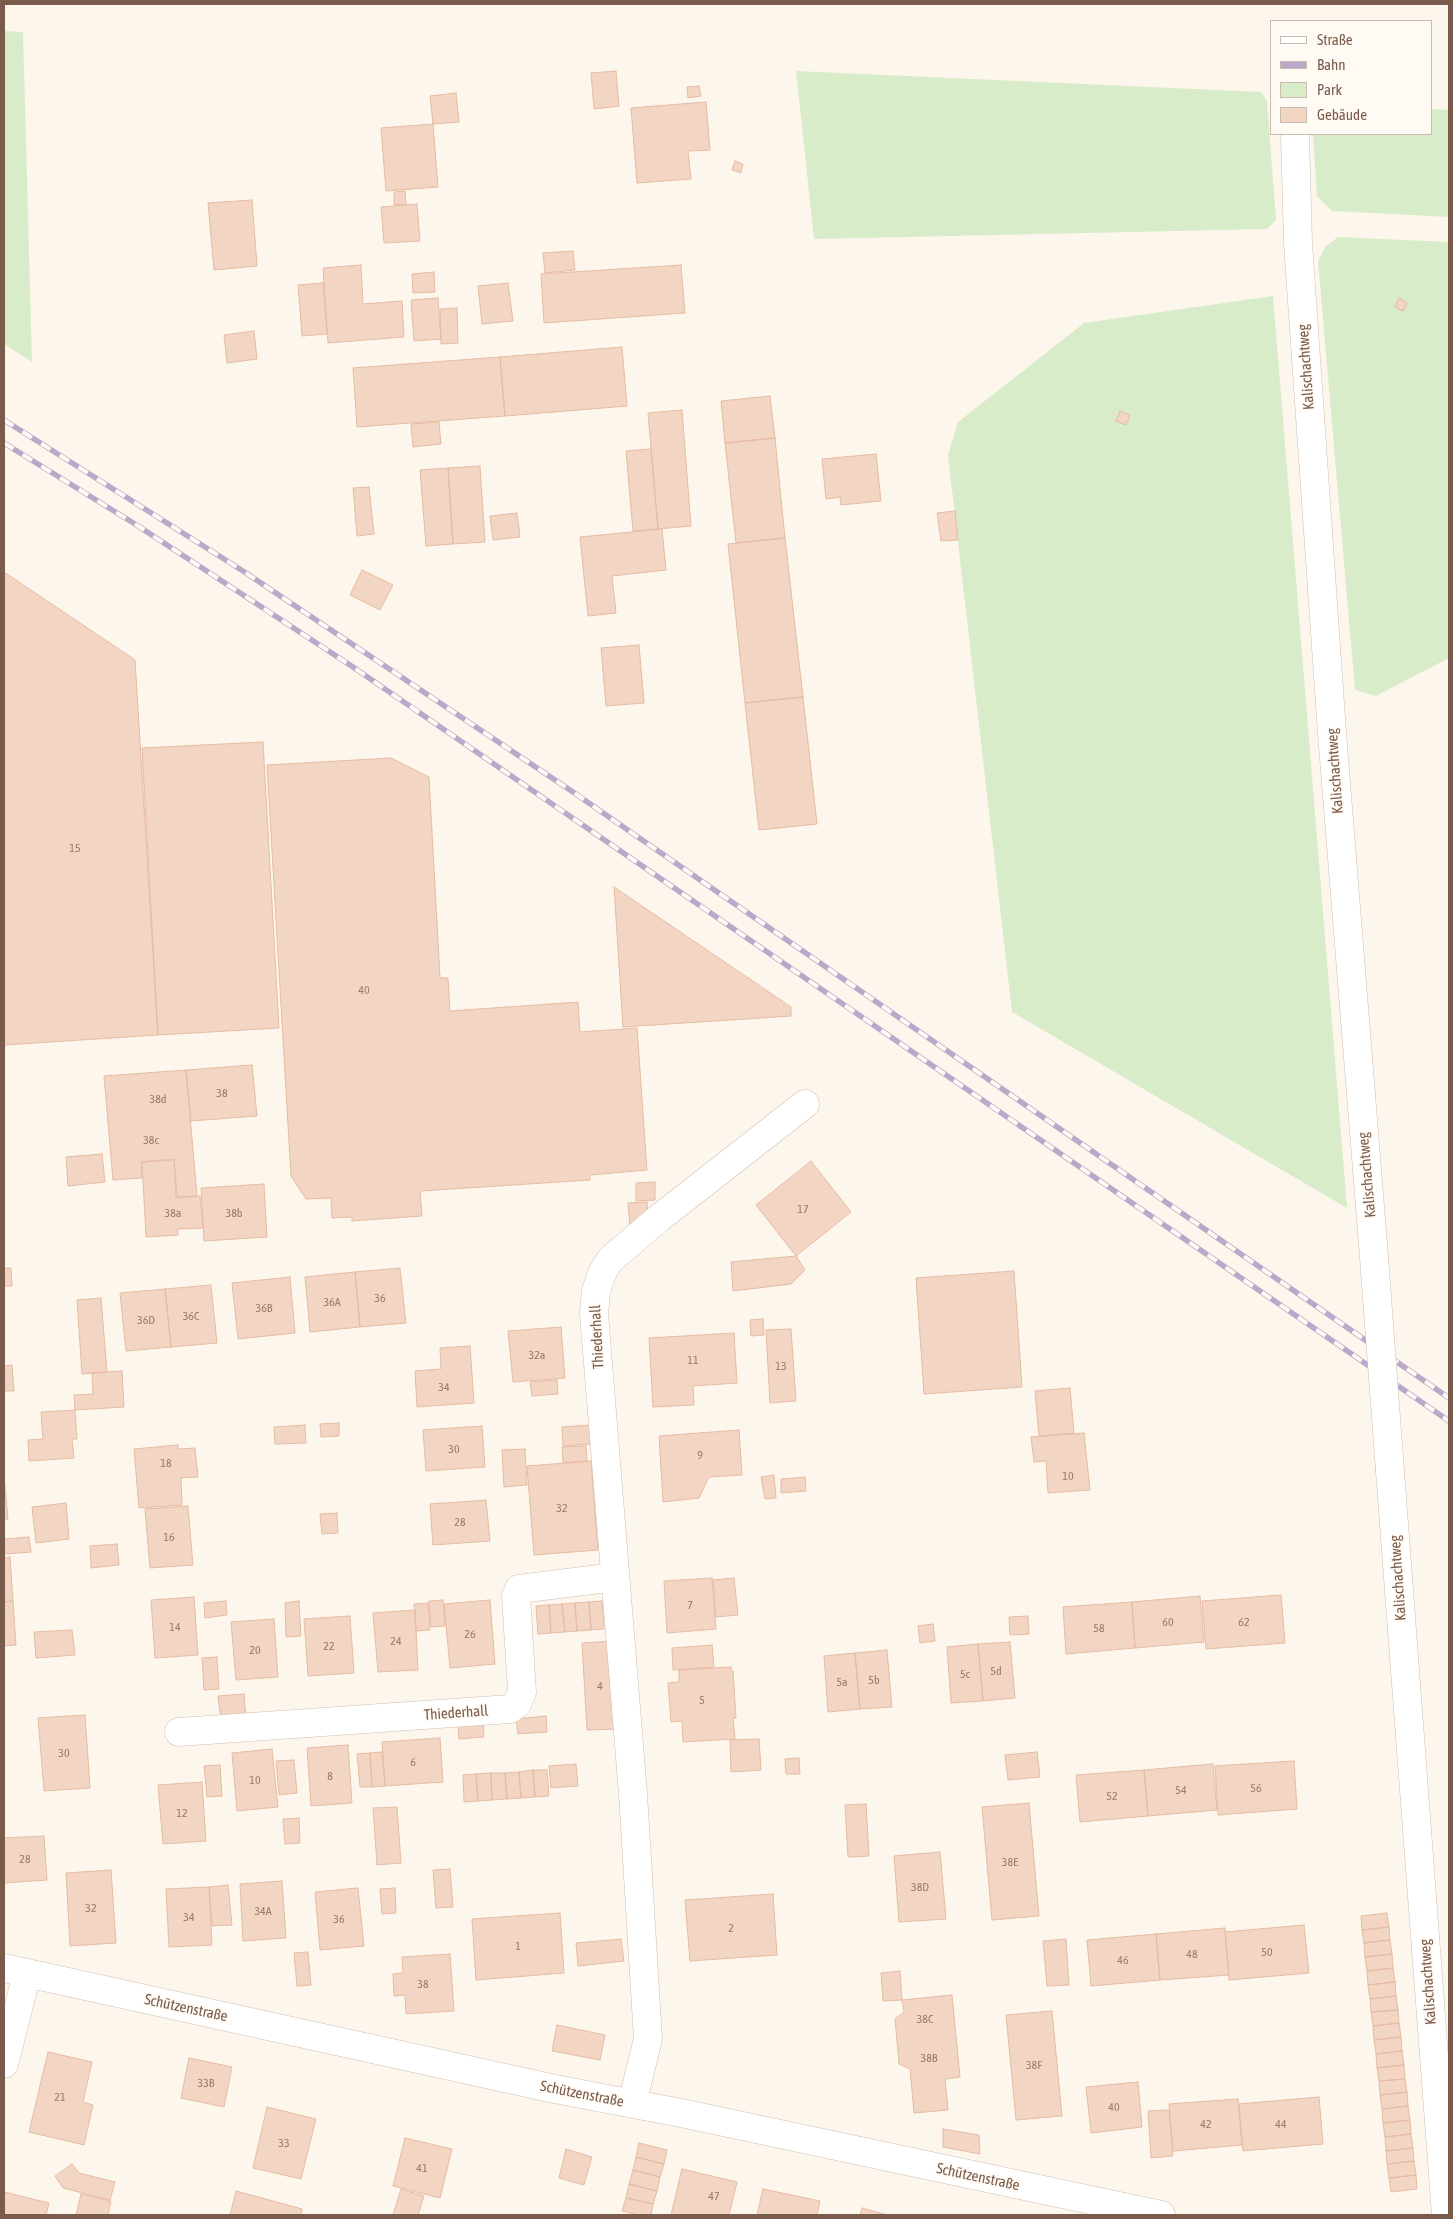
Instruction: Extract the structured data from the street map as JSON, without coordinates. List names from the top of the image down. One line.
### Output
{"streets":{"street":["Kalischachtweg","Thiederhall","Schützenstraße"]},"crossings":[["Thiederhall","Schützenstraße"]],"house_numbers":["15","40","38","38d","38c","17","38a","38b","36","36A","36B","36C","36D","32a","11","13","34","30","9","18","10","32","28","16","7","60","62","14","58","26","24","22","20","5d","5c","5b","5a","4","5","30","6","8","10","56","54","52","12","28","38E","38D","32","34A","34","36","2","1","50","48","46","38","38C","38B","38F","33B","21","40","42","44","33","41","47"],"legend":["Straße","Bahn","Park","Gebäude"]}
